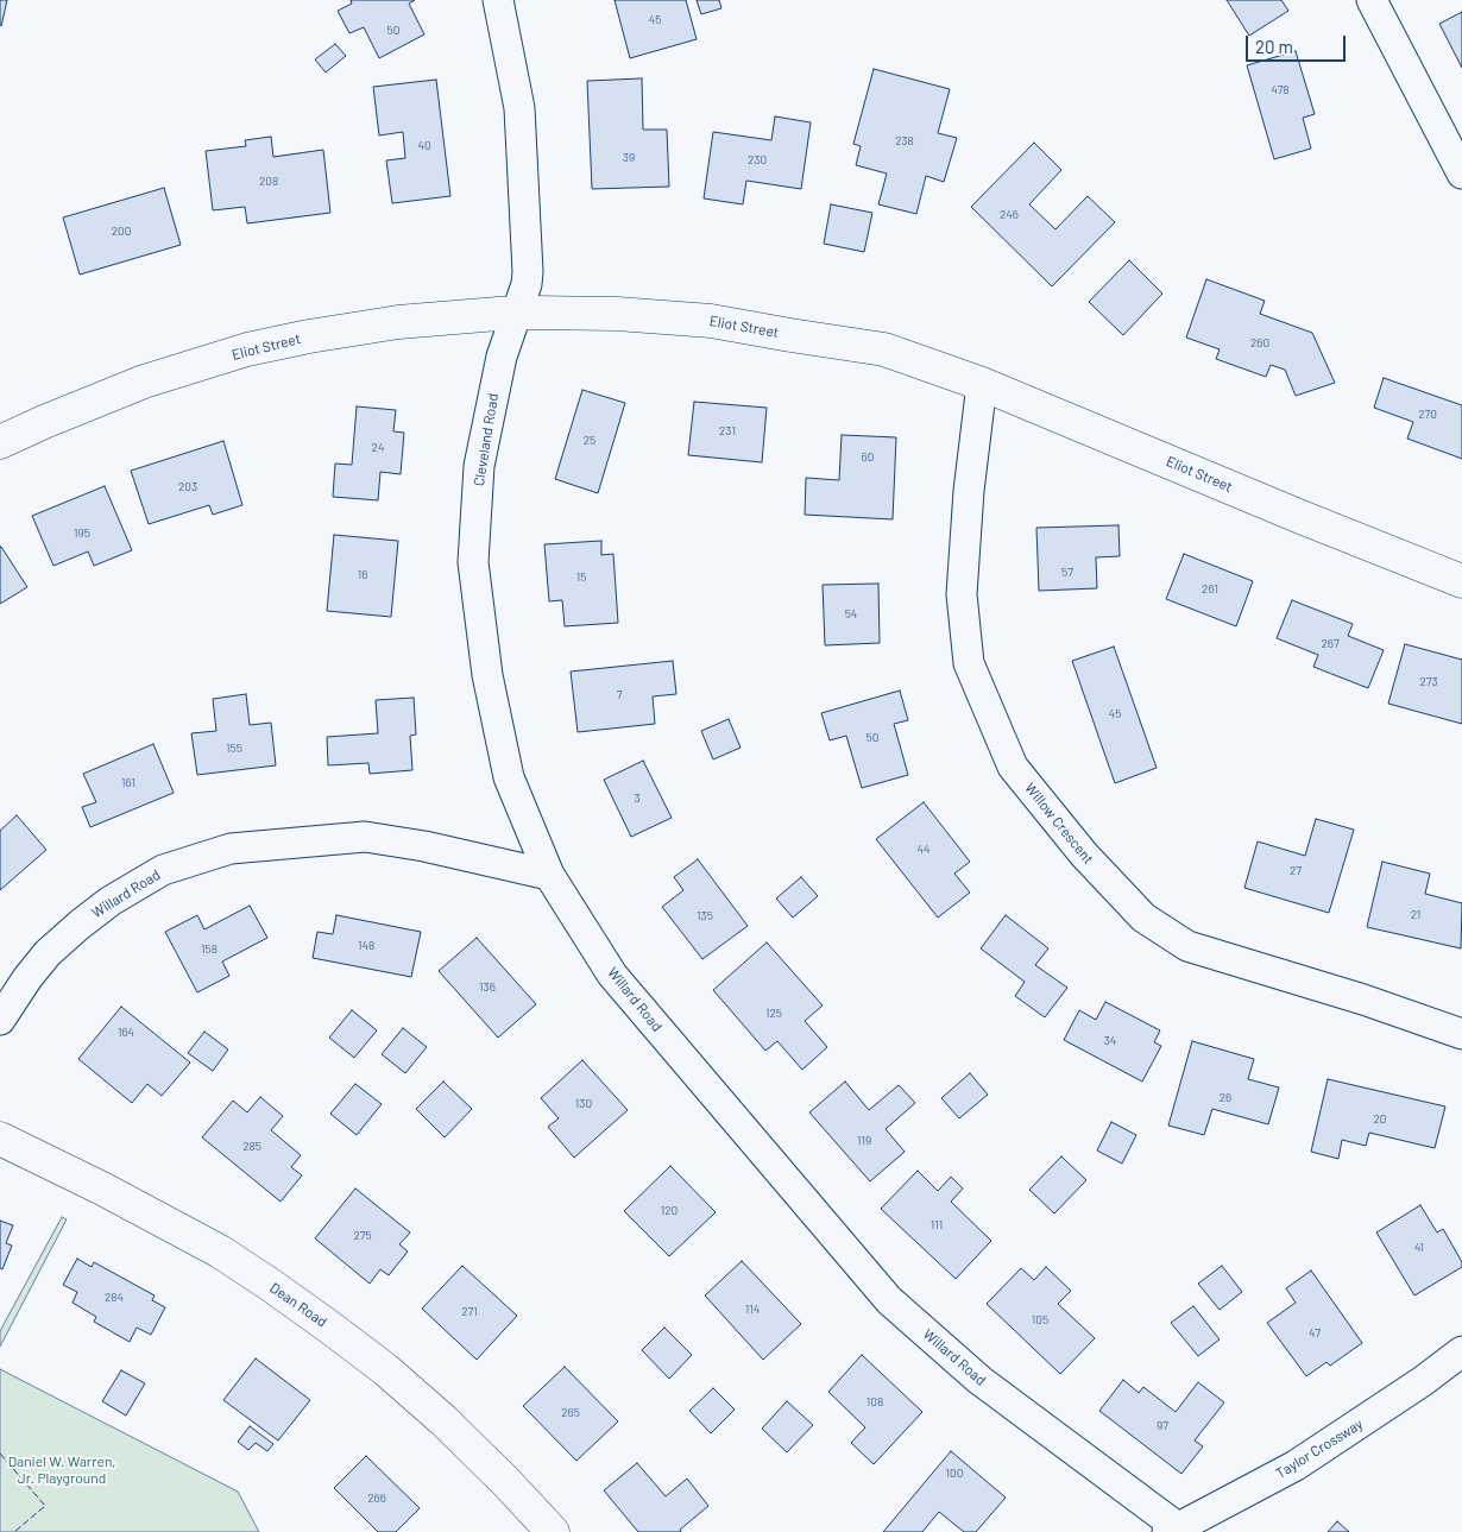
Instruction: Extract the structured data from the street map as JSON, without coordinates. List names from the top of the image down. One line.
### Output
{"streets":{"street":["Eliot Street","Cleveland Road","Willow Crescent","Willard Road","Dean Road","Taylor Crossway"]},"crossings":[["Eliot Street","Cleveland Road"],["Eliot Street","Willow Crescent"],["Cleveland Road","Willard Road"],["Willard Road","Taylor Crossway"]],"parks":["Daniel W. Warren, Jr. Playground"],"house_numbers":["45","50","478","238","40","39","230","208","246","200","260","270","231","25","24","60","203","195","57","16","15","261","54","267","273","7","45","50","155","161","3","44","27","21","135","148","158","136","125","164","34","26","130","20","119","285","120","111","275","41","284","114","271","105","47","108","265","97","100","266"],"scale_bar":"20 m"}
